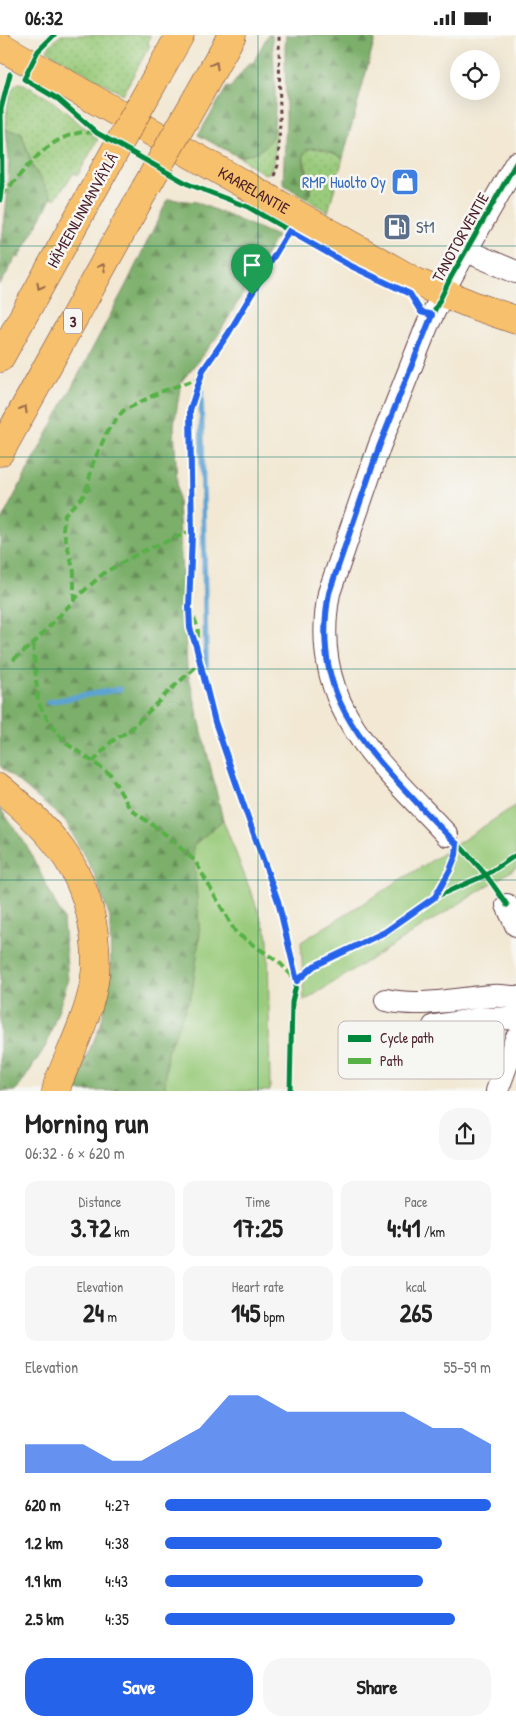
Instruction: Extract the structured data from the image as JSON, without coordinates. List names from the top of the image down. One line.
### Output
{"streets":{"main road":["KAARELANTIE","HÄMEENLINNANVÄYLÄ","3"],"street":["TANOTORVENTIE"]},"crossings":[["KAARELANTIE","TANOTORVENTIE"]],"places":{"shop":["RMP Huolto Oy"],"fuel station":["St1"]},"legend":["Cycle path","Path"],"page":{"status":"06:32","heading":["Morning run","06:32 · 6 × 620 m"],"stats":[["Distance","3.72 km"],["Time","17:25"],["Pace","4:41 /km"],["Elevation","24 m"],["Heart rate","145 bpm"],["kcal","265"]],"chart":["Elevation","55–59 m"],"list":[{"name":"620 m","note":"4:27"},{"name":"1.2 km","note":"4:38"},{"name":"1.9 km","note":"4:43"},{"name":"2.5 km","note":"4:35"}],"buttons":["Save","Share"]}}
